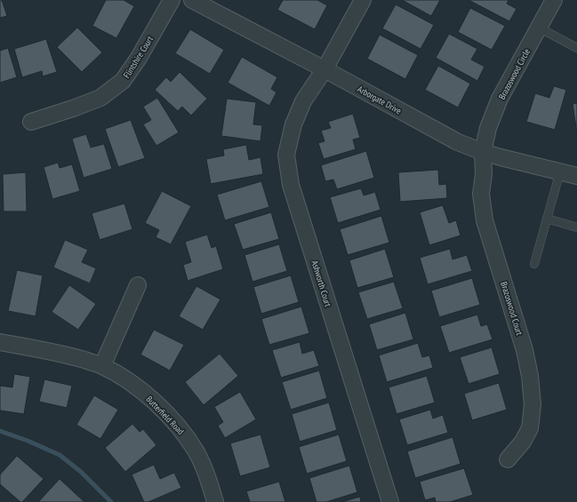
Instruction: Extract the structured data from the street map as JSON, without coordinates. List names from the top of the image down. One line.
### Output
{"streets":{"street":["Flintshire Court","Brazoswood Circle","Arborgate Drive","Ashworth Court","Brazoswood Court","Butterfield Road"]},"crossings":[["Brazoswood Circle","Arborgate Drive"],["Brazoswood Circle","Brazoswood Court"],["Arborgate Drive","Ashworth Court"],["Arborgate Drive","Brazoswood Court"]]}
